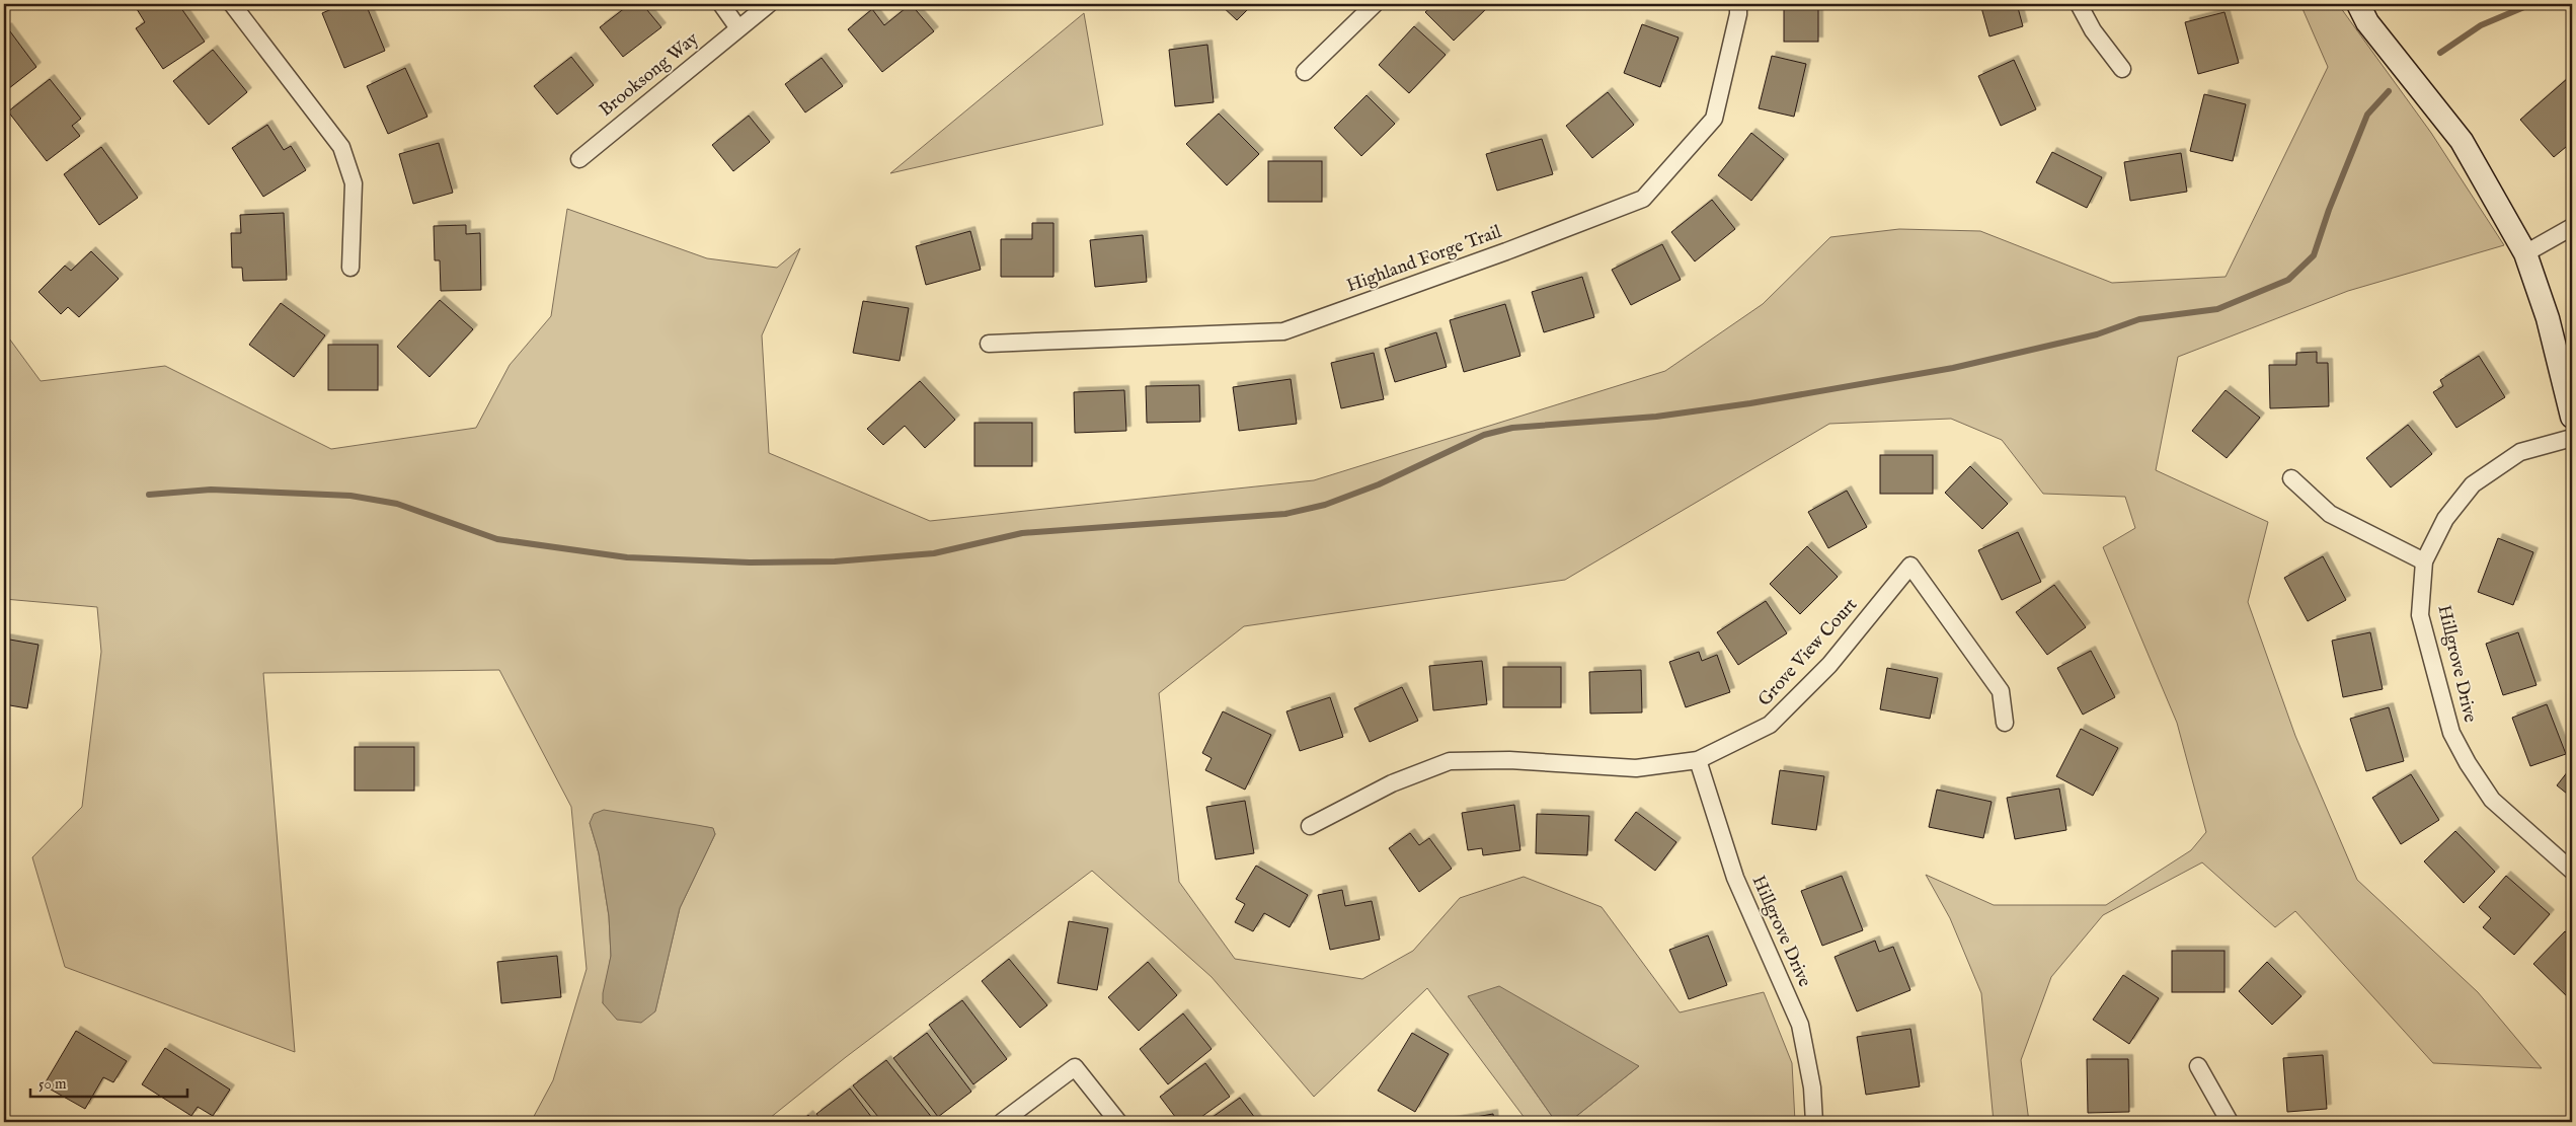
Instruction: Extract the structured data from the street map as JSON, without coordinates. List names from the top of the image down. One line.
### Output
{"streets":{"street":["Brooksong Way","Highland Forge Trail","Grove View Court","Hillgrove Drive"]},"crossings":[["Grove View Court","Hillgrove Drive"]],"scale_bar":"50 m"}
